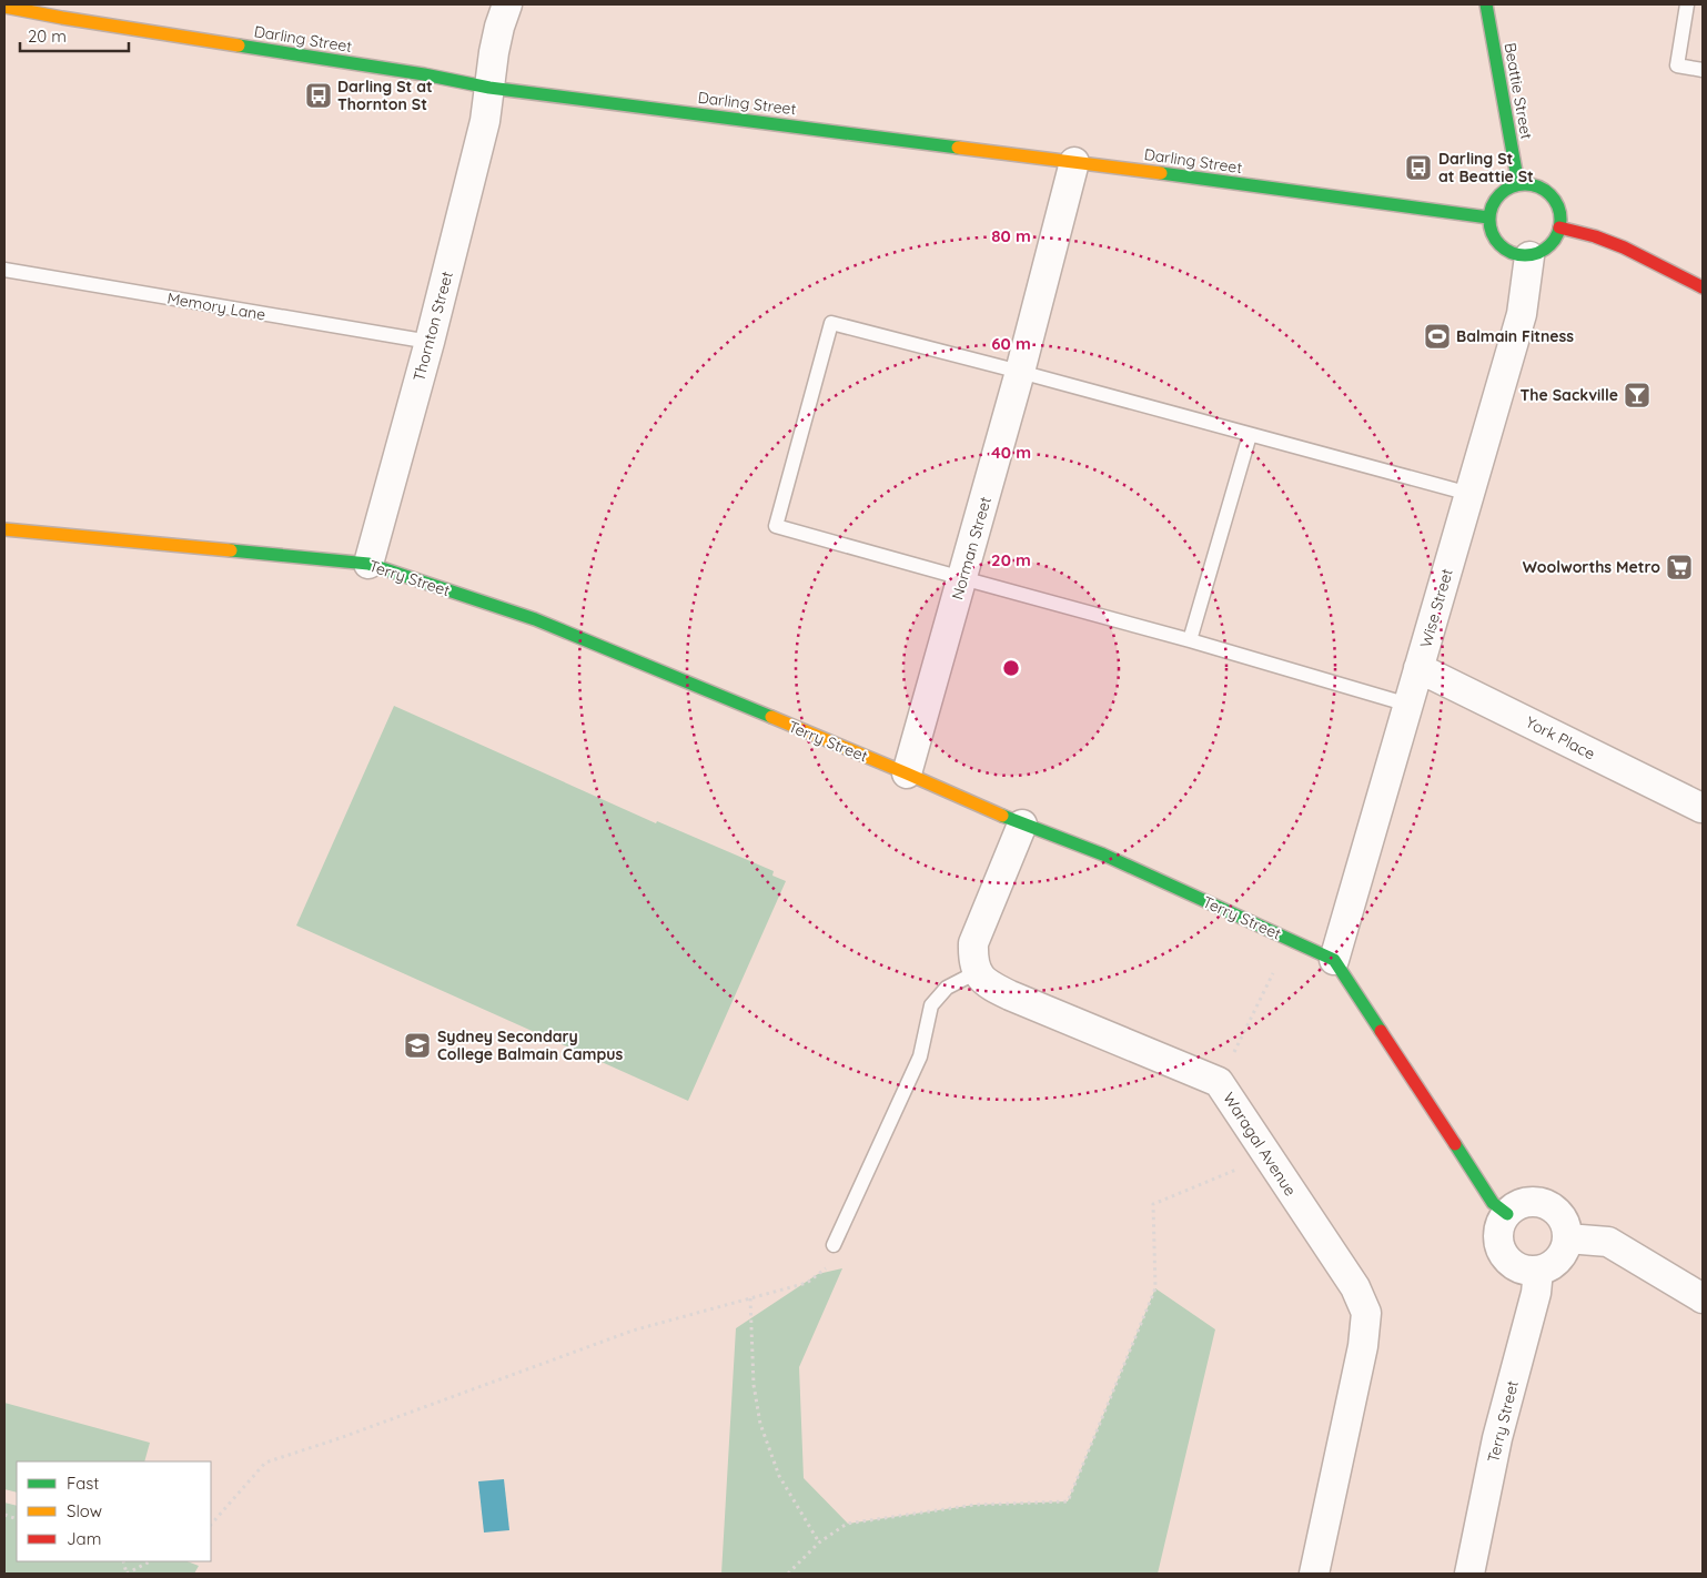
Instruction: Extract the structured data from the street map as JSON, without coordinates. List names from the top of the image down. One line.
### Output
{"streets":{"street":["Darling Street","Beattie Street","Thornton Street","Norman Street","Terry Street","Wise Street","York Place","Waragal Avenue"],"lane":["Memory Lane"]},"crossings":[["Darling Street","Beattie Street"],["Darling Street","Thornton Street"],["Darling Street","Norman Street"],["Darling Street","Wise Street"],["Beattie Street","Wise Street"],["Memory Lane","Thornton Street"],["Thornton Street","Terry Street"],["Norman Street","Terry Street"],["Terry Street","Wise Street"],["Wise Street","York Place"]],"places":{"bus stop":["Darling St at Thornton St","Darling St at Beattie St"],"sports":["Balmain Fitness"],"bar":["The Sackville"],"supermarket":["Woolworths Metro"],"school or university":["Sydney Secondary College Balmain Campus"]},"legend":["Fast","Slow","Jam"],"scale_bar":"20 m","rings":["80 m","60 m","40 m","20 m"]}
